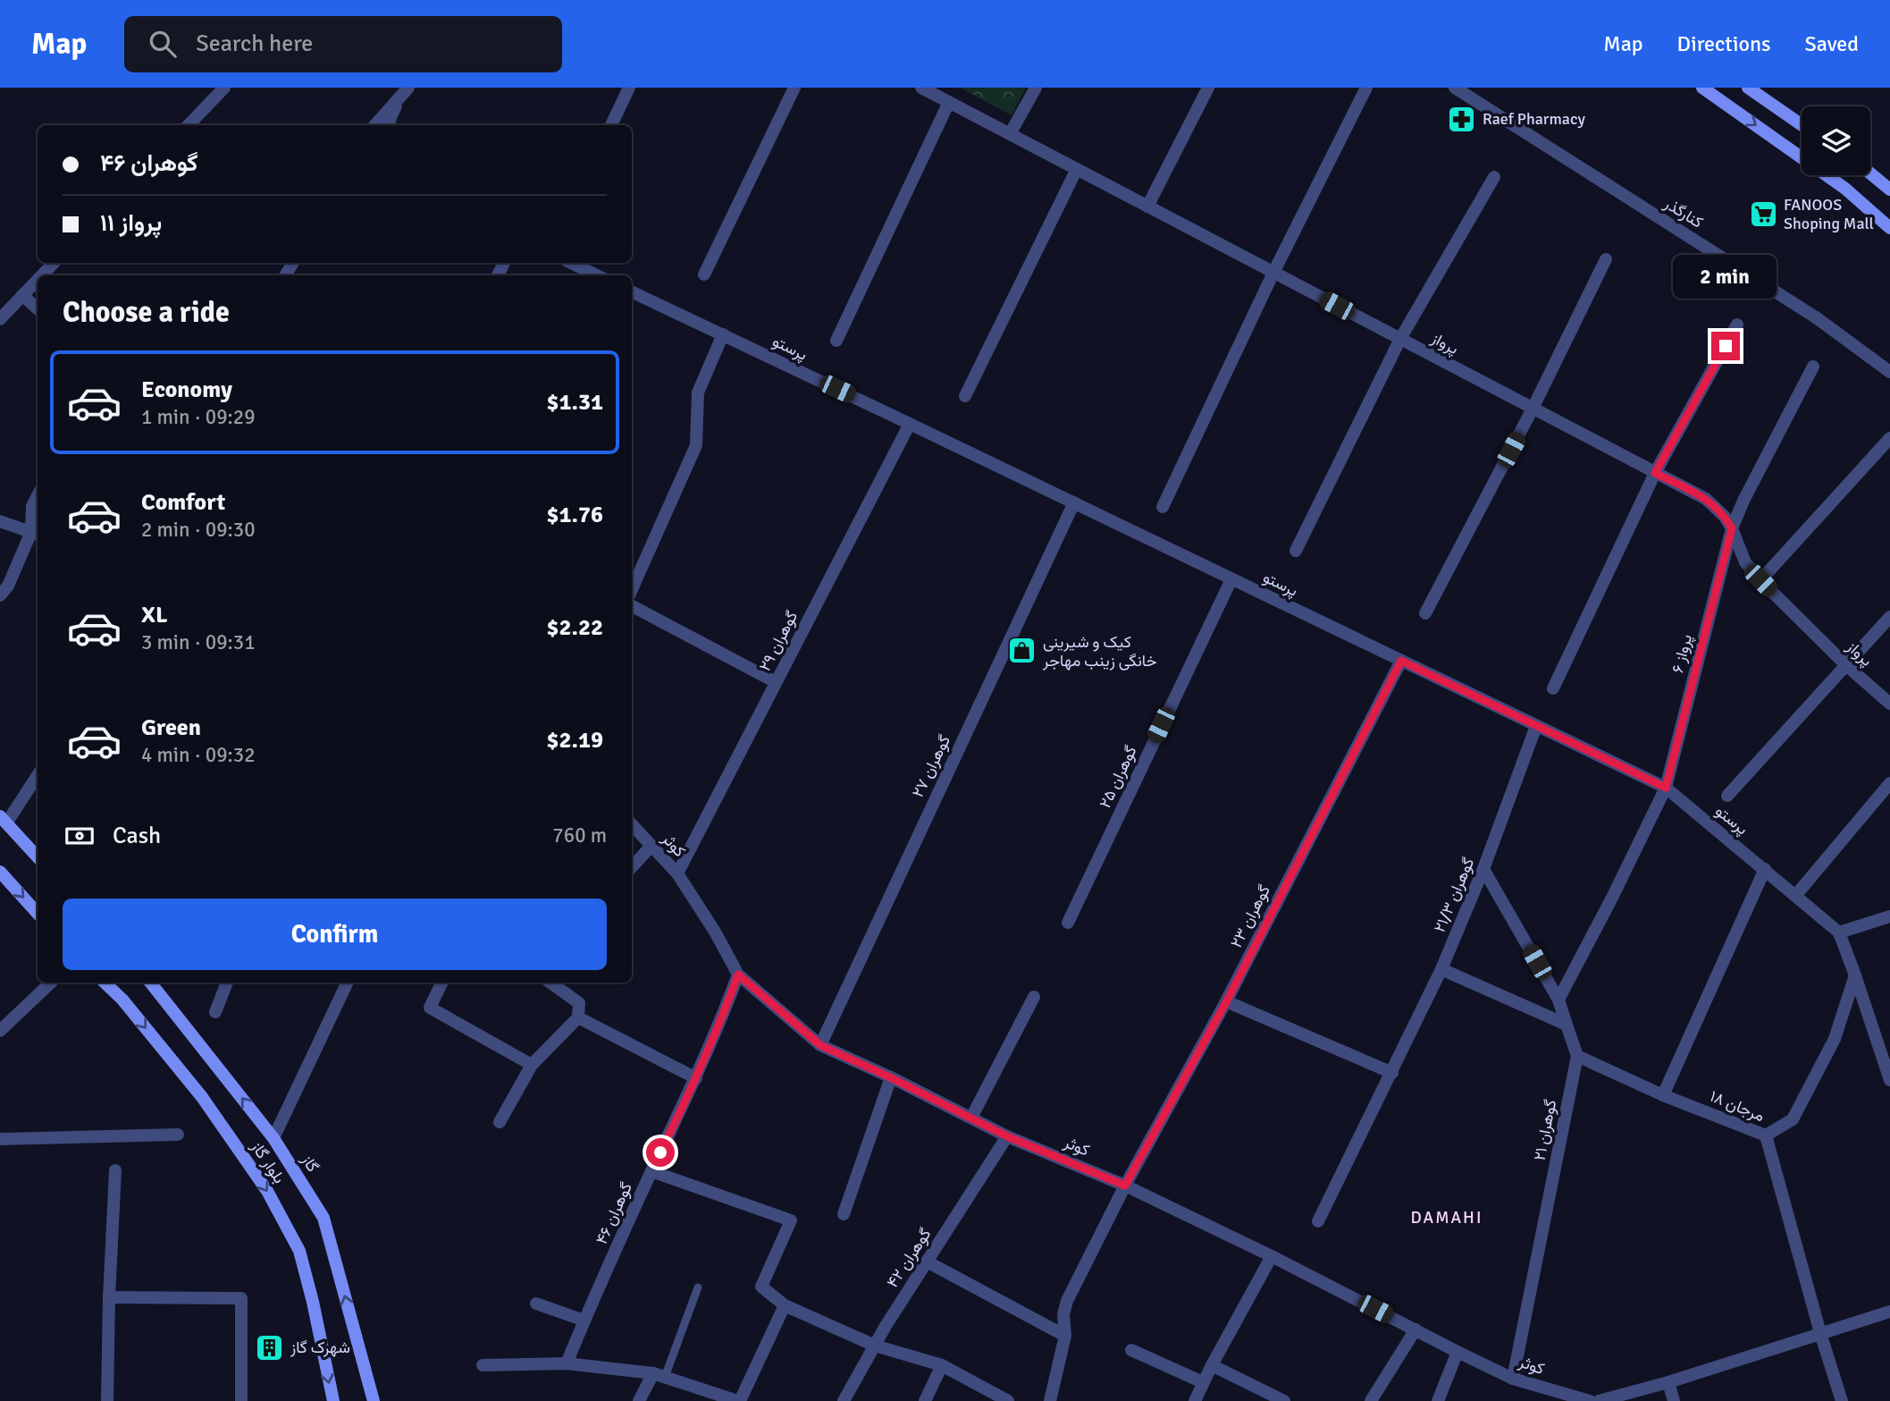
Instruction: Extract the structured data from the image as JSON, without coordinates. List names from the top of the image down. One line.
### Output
{"streets":{"main road":["بلوار گاز","گاز"],"street":["کنارگذر","پرواز","پرستو","گوهران ۲۹","پرواز ۶","گوهران ۲۷","گوهران ۲۵","کوثر","گوهران ۲۱/۳","گوهران ۲۳","مرجان ۱۸","گوهران ۲۱","گوهران ۴۶","گوهران ۴۲"]},"crossings":[["پرواز","پرواز ۶"],["پرستو","گوهران ۲۹"],["پرستو","پرواز ۶"],["پرستو","گوهران ۲۷"],["پرستو","گوهران ۲۵"],["پرستو","گوهران ۲۱/۳"],["پرستو","گوهران ۲۳"],["گوهران ۲۹","کوثر"],["گوهران ۲۷","کوثر"],["کوثر","گوهران ۲۳"],["کوثر","گوهران ۲۱"],["کوثر","گوهران ۴۶"],["کوثر","گوهران ۴۲"],["مرجان ۱۸","گوهران ۲۱"]],"one_way":["بلوار گاز","گاز"],"districts":["DAMAHI"],"places":{"pharmacy":["Raef Pharmacy"],"supermarket":["FANOOS Shoping Mall"],"shop":["کیک و شیرینی خانگی زینب مهاجر"],"building":["شهرک گاز"]},"page":{"header":"Map","search":"Search here","nav":["Map","Directions","Saved"],"banner":["گوهران ۴۶","پرواز ۱۱"],"bubble":"2 min","heading":"Choose a ride","list":[{"name":"Economy","note":"1 min · 09:29","value":"$1.31"},{"name":"Comfort","note":"2 min · 09:30","value":"$1.76"},{"name":"XL","note":"3 min · 09:31","value":"$2.22"},{"name":"Green","note":"4 min · 09:32","value":"$2.19"}],"pay":["Cash","760 m"],"buttons":"Confirm"}}
